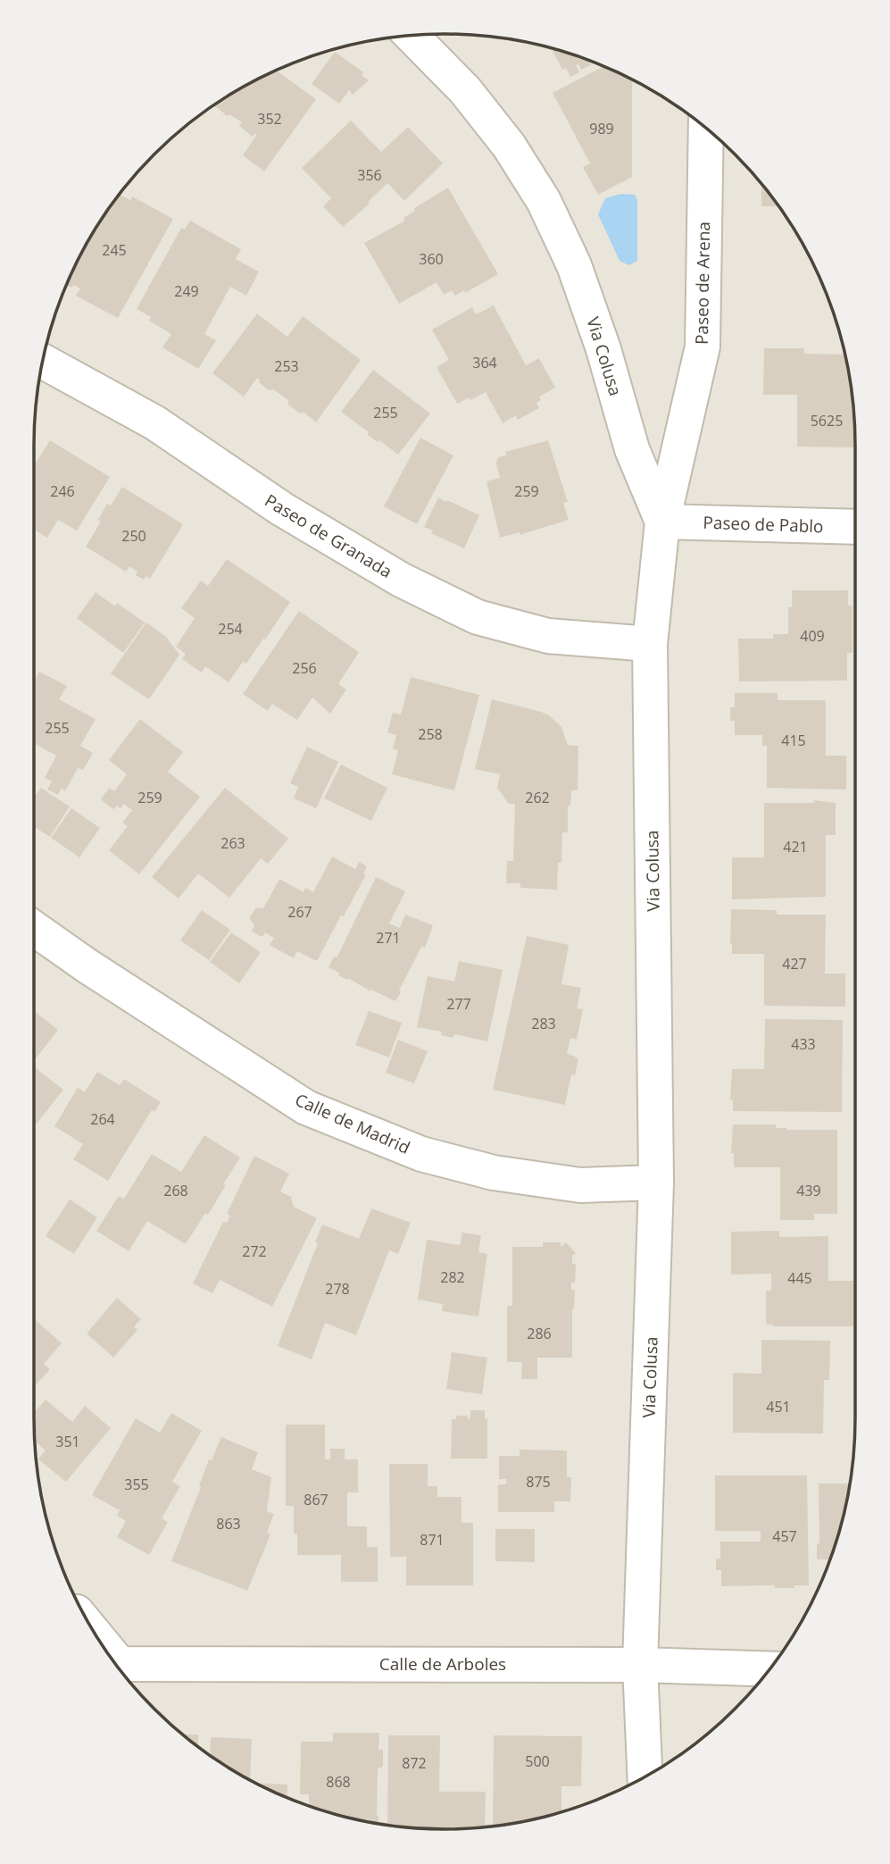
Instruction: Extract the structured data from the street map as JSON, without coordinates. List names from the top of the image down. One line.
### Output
{"streets":{"street":["Paseo de Arena","Via Colusa","Paseo de Pablo","Paseo de Granada","Calle de Madrid","Calle de Arboles"]},"crossings":[["Paseo de Arena","Via Colusa"],["Paseo de Arena","Paseo de Pablo"],["Via Colusa","Paseo de Pablo"],["Via Colusa","Paseo de Granada"],["Via Colusa","Calle de Madrid"],["Via Colusa","Calle de Arboles"]],"house_numbers":["352","989","356","245","360","249","364","253","255","5625","246","259","250","254","409","256","255","258","415","259","262","263","421","267","271","427","277","283","433","264","268","439","272","282","445","278","286","451","351","875","355","867","863","457","871","500","872","868"]}
